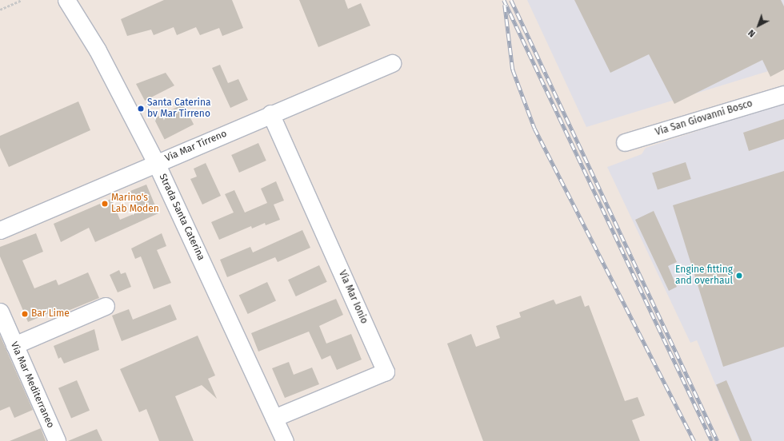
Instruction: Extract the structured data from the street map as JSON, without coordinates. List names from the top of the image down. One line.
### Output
{"streets":{"street":["Via San Giovanni Bosco","Via Mar Tirreno","Strada Santa Caterina","Via Mar Ionio","Via Mar Mediterraneo"]},"crossings":[["Via Mar Tirreno","Strada Santa Caterina"],["Via Mar Tirreno","Via Mar Ionio"],["Strada Santa Caterina","Via Mar Ionio"]],"places":["Santa Caterina bv Mar Tirreno","Marino's Lab Moden","Engine fitting and overhaul","Bar Lime"],"north":"bottom left"}
